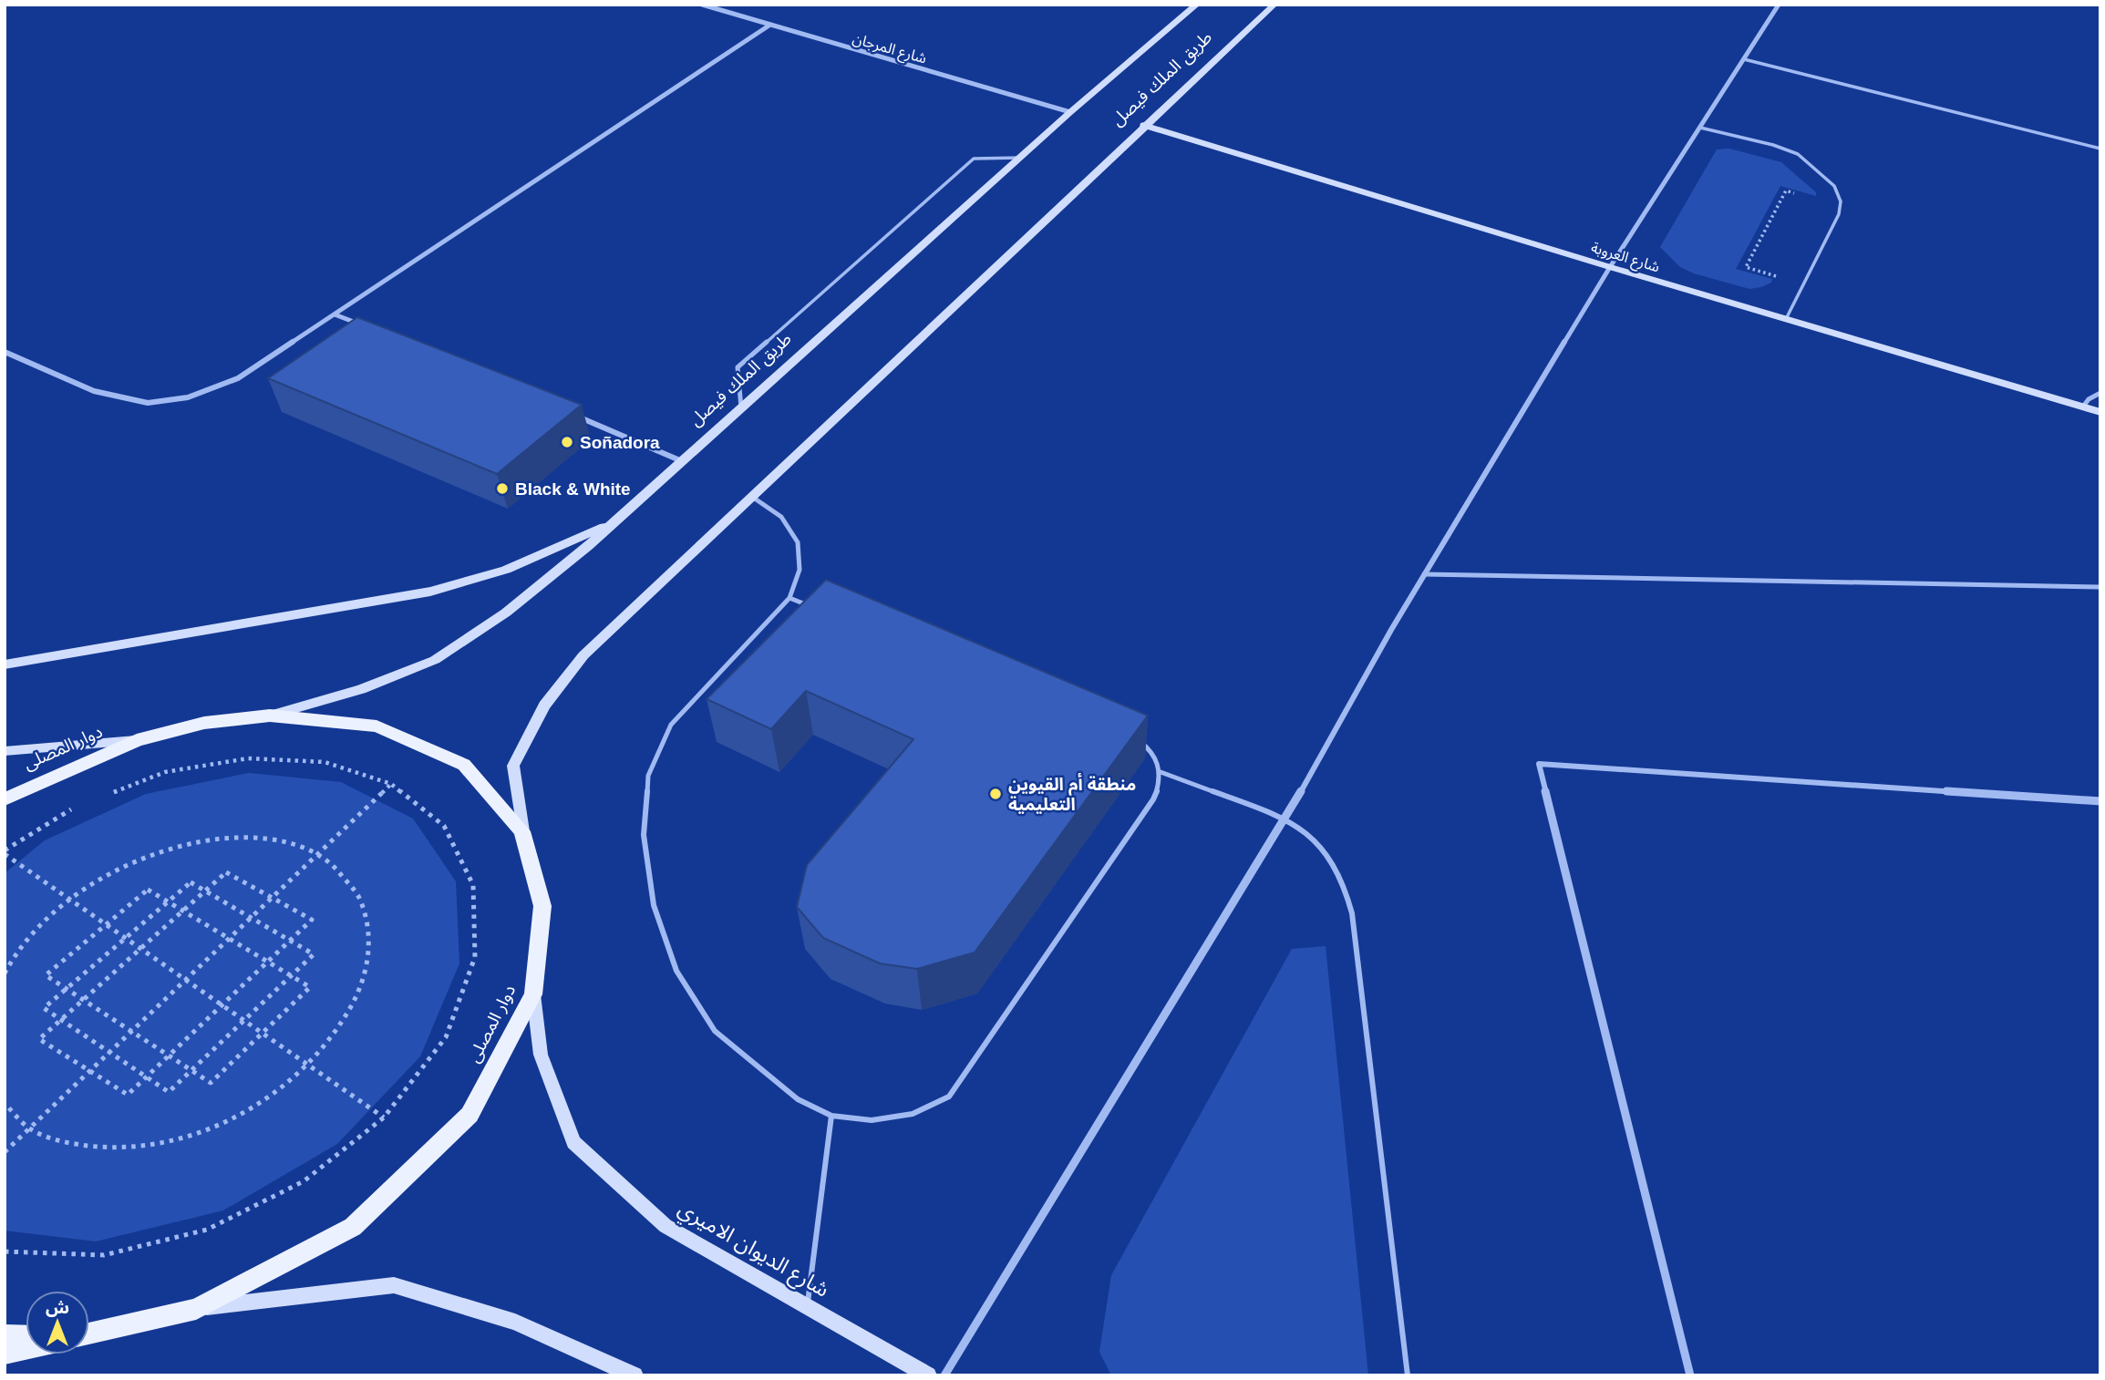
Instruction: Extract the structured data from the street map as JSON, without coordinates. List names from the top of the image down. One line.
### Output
{"streets":{"main road":["طريق الملك فيصل","شارع العروبة","دوار المصلى","شارع الديوان الاميري"],"street":["شارع المرجان"]},"crossings":[["شارع المرجان","طريق الملك فيصل"],["طريق الملك فيصل","شارع العروبة"],["طريق الملك فيصل","دوار المصلى"],["دوار المصلى","شارع الديوان الاميري"]],"places":["Soñadora","Black & White","منطقة أم القيوين التعليمية"],"north":"top"}
